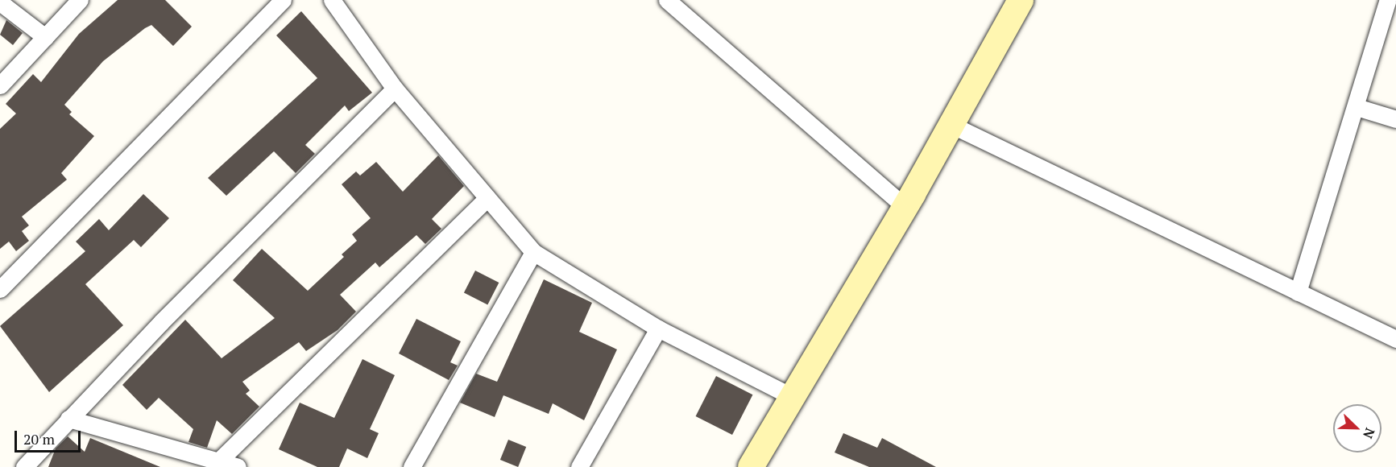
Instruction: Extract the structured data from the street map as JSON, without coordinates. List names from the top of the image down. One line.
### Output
{"scale_bar":"20 m","north":"bottom right"}
